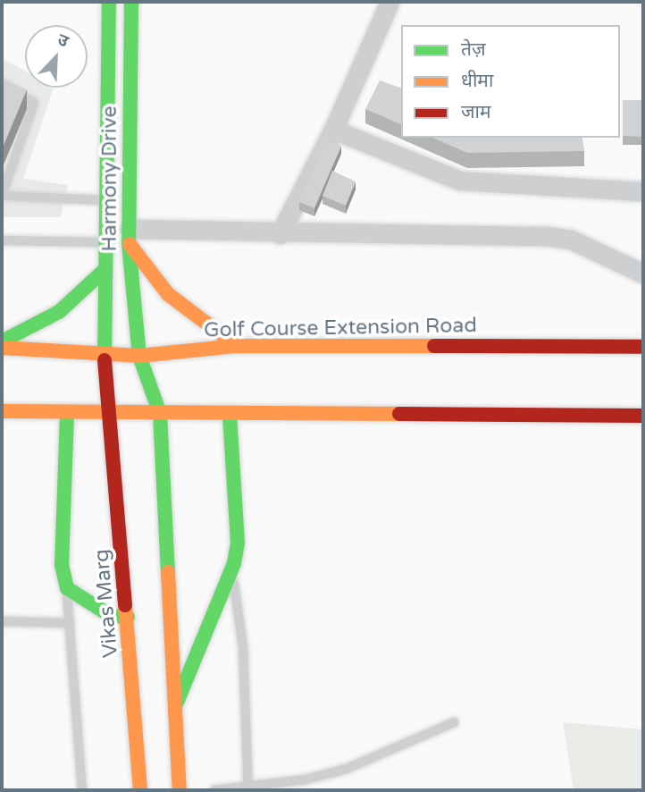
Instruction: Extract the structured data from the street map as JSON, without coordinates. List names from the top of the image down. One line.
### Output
{"streets":{"main road":["Harmony Drive","Golf Course Extension Road","Vikas Marg"]},"crossings":[["Harmony Drive","Golf Course Extension Road"],["Harmony Drive","Vikas Marg"]],"legend":["तेज़","धीमा","जाम"],"north":"top right"}
